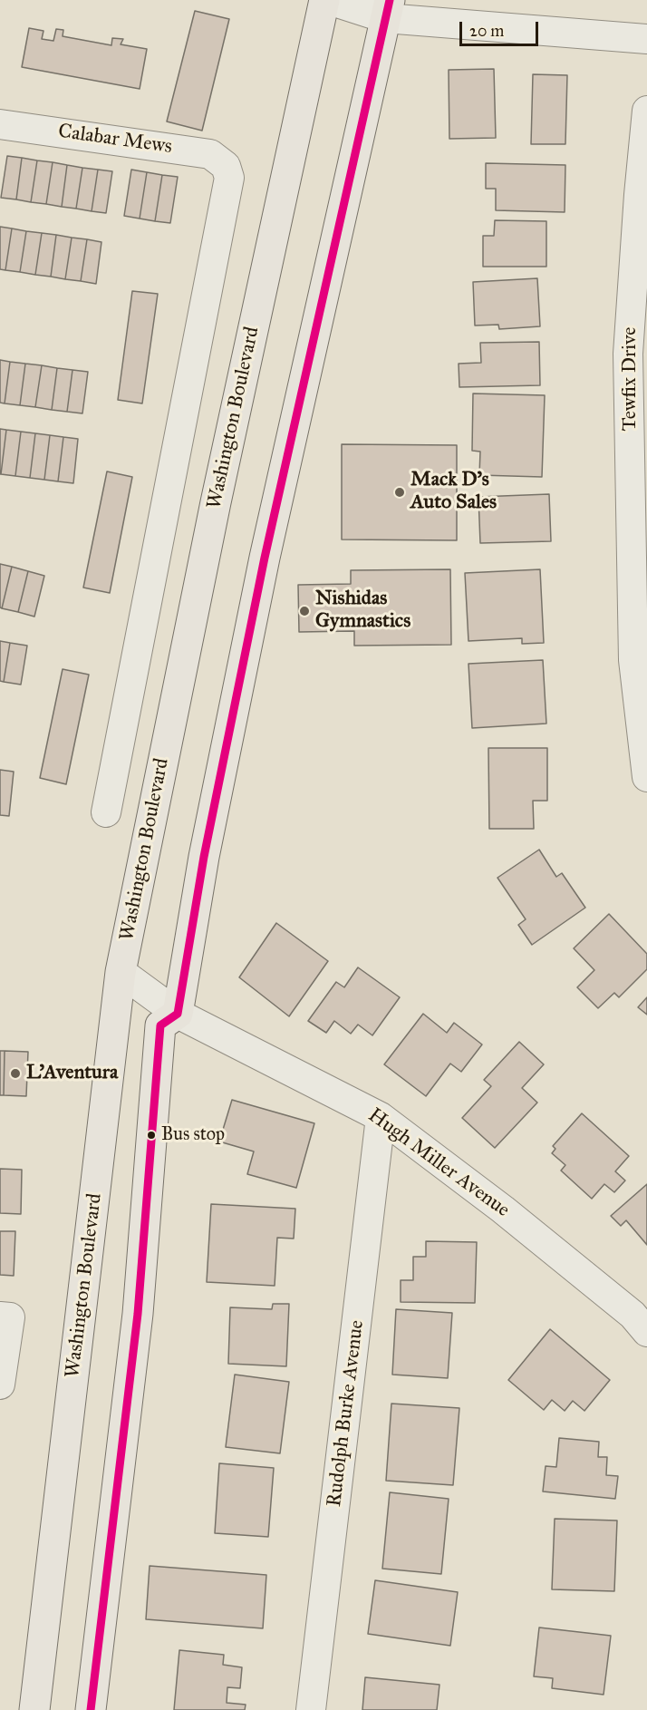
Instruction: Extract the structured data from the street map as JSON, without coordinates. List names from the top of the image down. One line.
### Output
{"streets":{"highway":["Washington Boulevard"],"street":["Calabar Mews","Tewfix Drive","Hugh Miller Avenue","Rudolph Burke Avenue"]},"crossings":[["Washington Boulevard","Hugh Miller Avenue"],["Hugh Miller Avenue","Rudolph Burke Avenue"]],"places":["Mack D's Auto Sales","Nishidas Gymnastics","L'Aventura","Bus stop"],"scale_bar":"20 m"}
